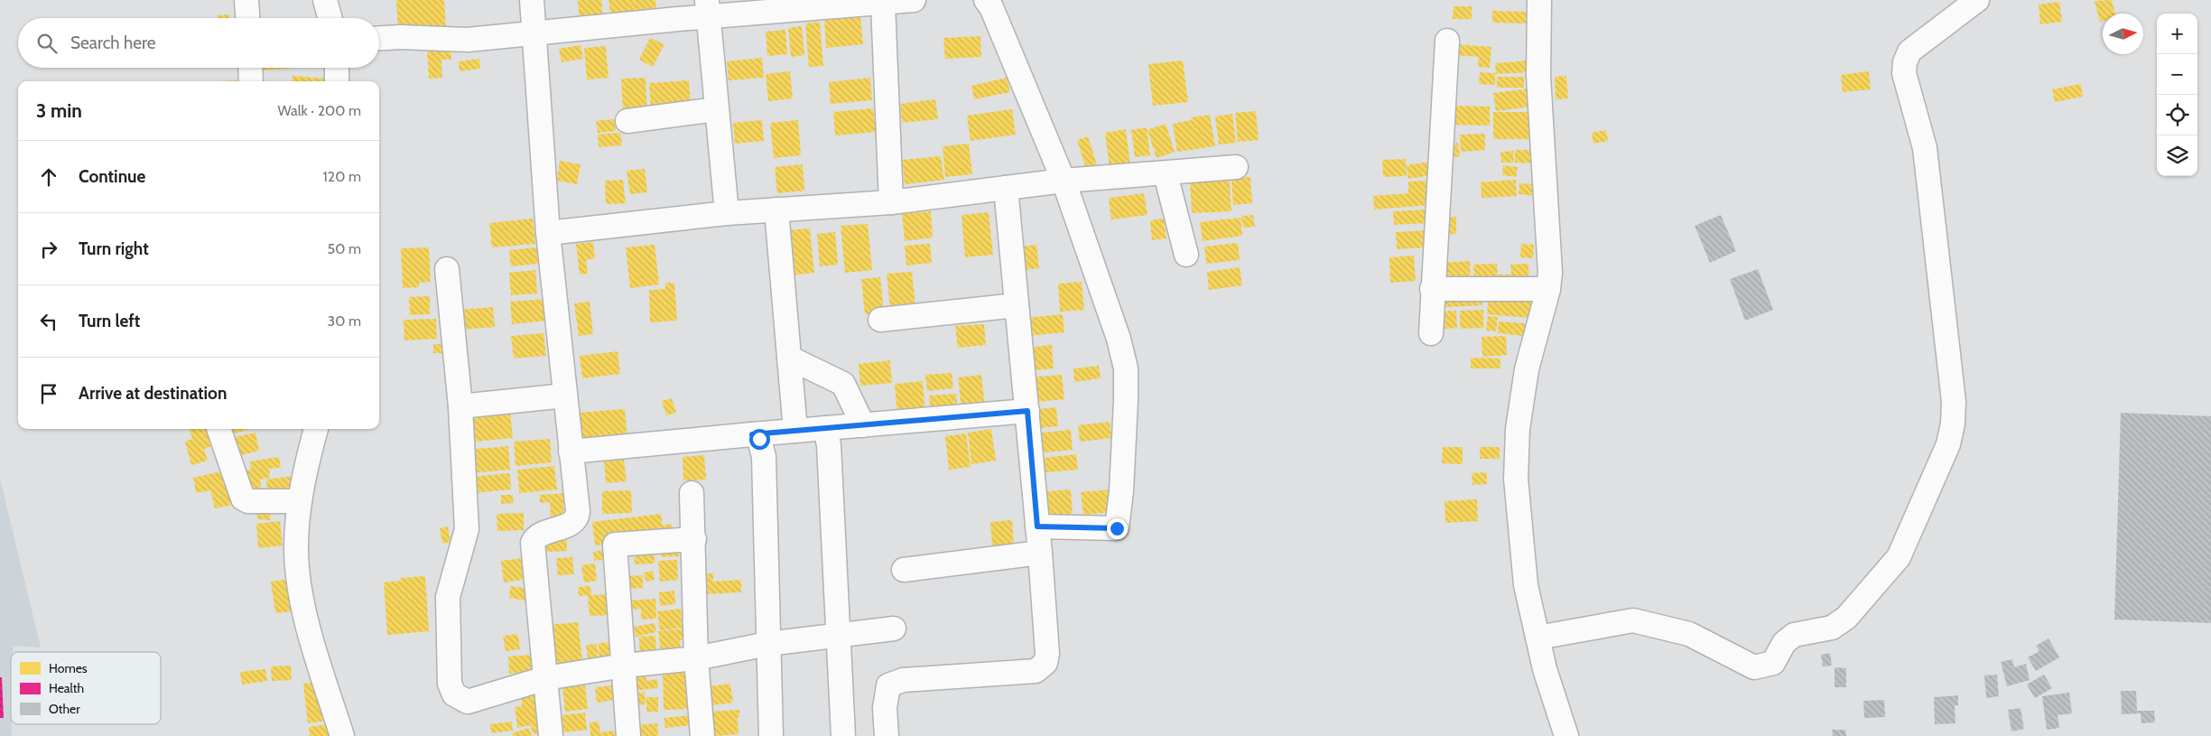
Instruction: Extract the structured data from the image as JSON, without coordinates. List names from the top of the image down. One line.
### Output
{"legend":["Homes","Health","Other"],"north":"right","page":{"map_buttons":["+","−"],"search":"Search here","heading":["3 min","Walk · 200 m"],"list":[["Continue","120 m"],["Turn right","50 m"],["Turn left","30 m"],"Arrive at destination"]}}
